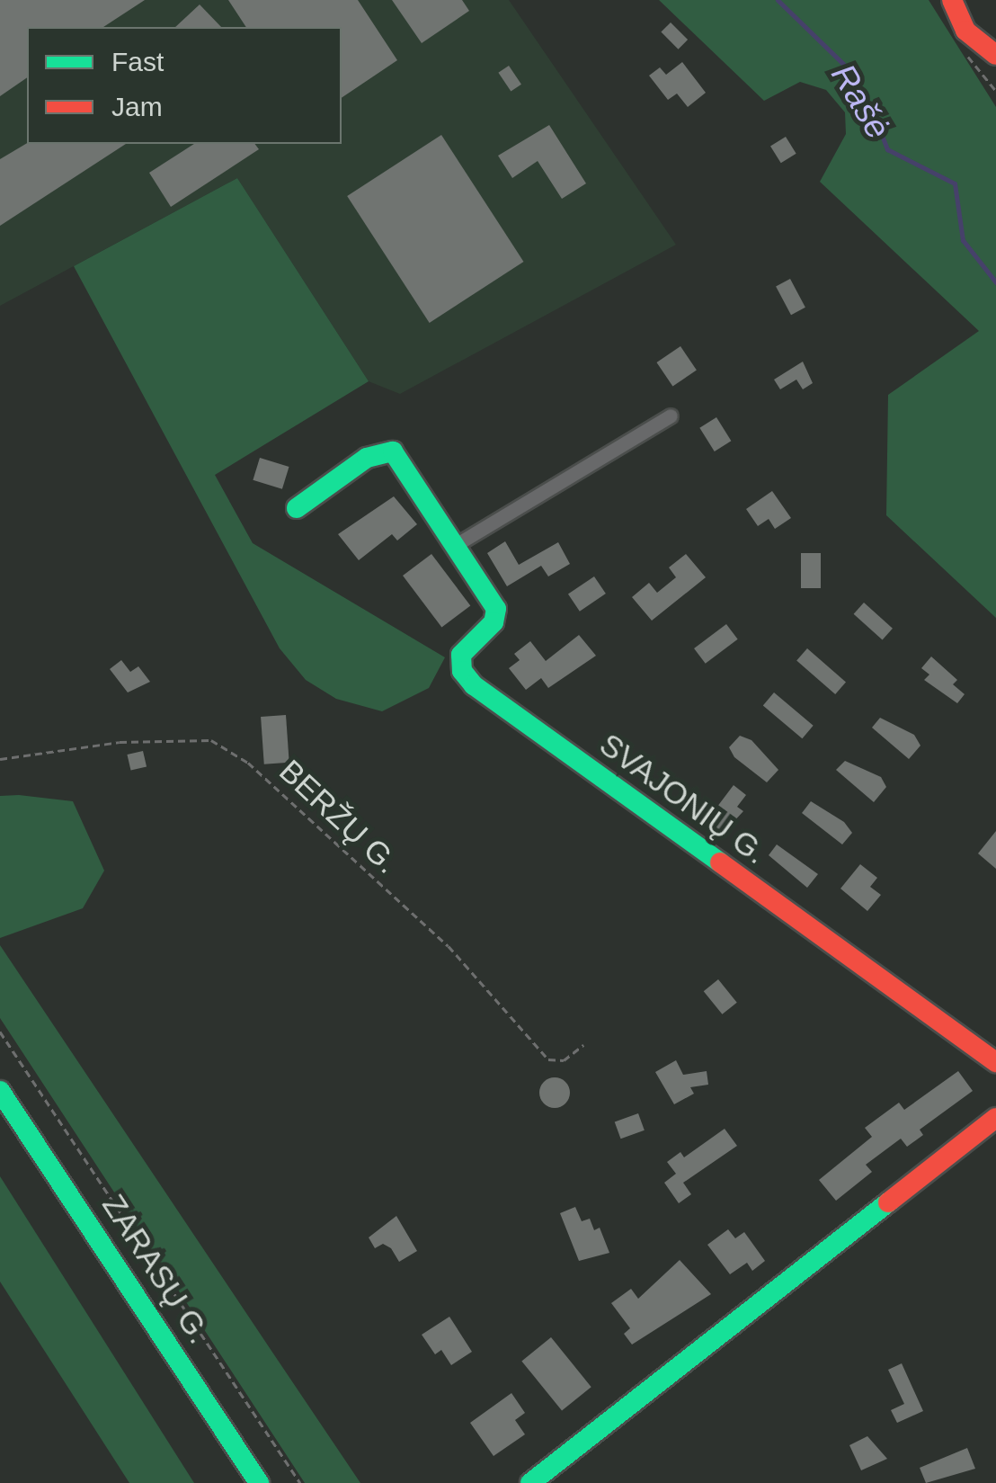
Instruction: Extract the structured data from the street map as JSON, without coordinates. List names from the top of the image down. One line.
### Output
{"streets":{"main road":["SVAJONIŲ G.","ZARASŲ G."],"path":["BERŽŲ G."]},"water":["Rašė"],"legend":["Fast","Jam"]}
